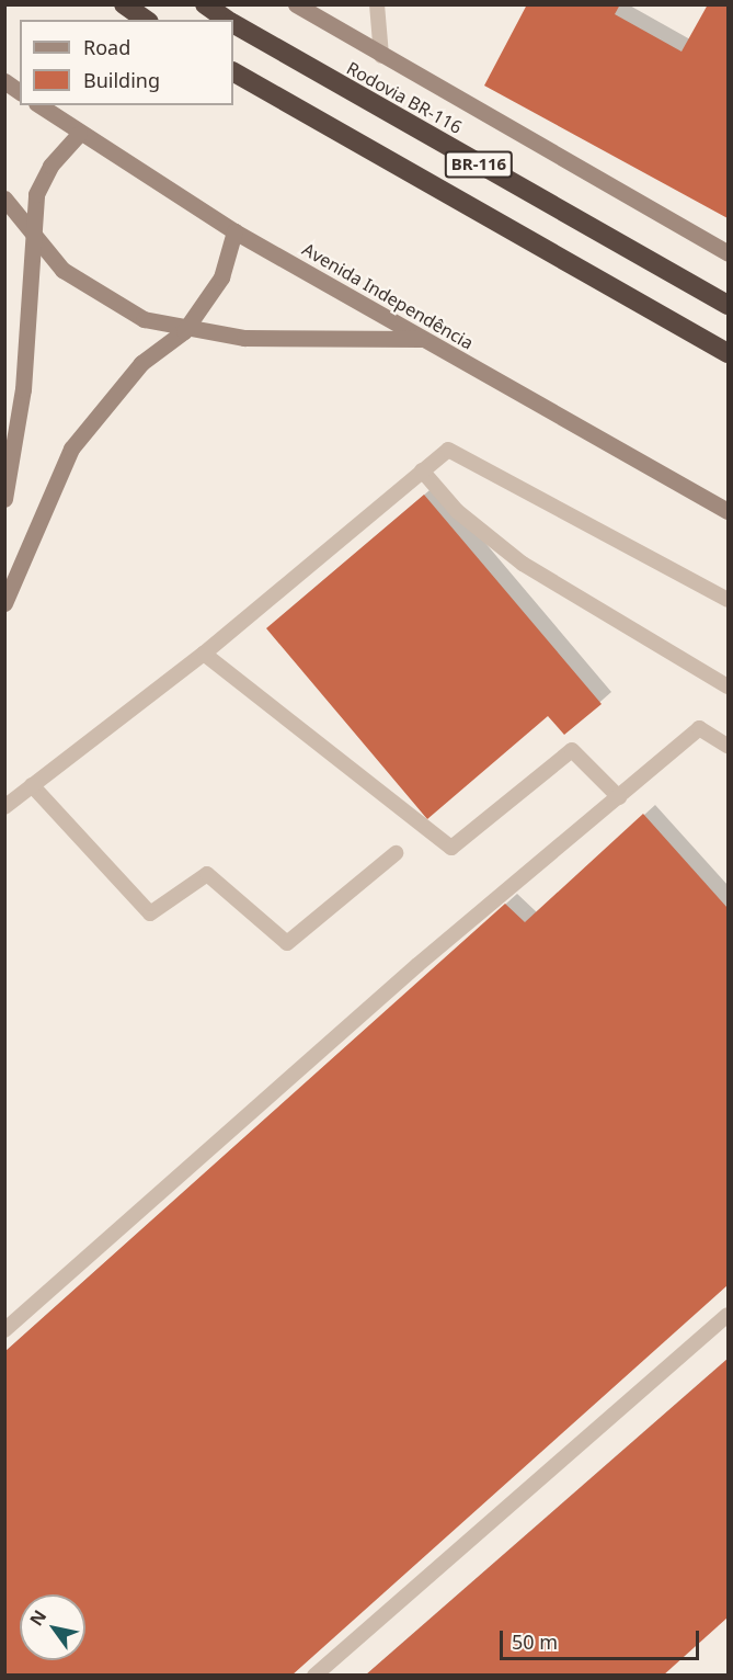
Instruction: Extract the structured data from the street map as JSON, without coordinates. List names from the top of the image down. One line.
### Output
{"streets":{"highway":["Rodovia BR-116","BR-116"],"main road":["Avenida Independência"]},"legend":["Road","Building"],"scale_bar":"50 m","north":"top left"}
